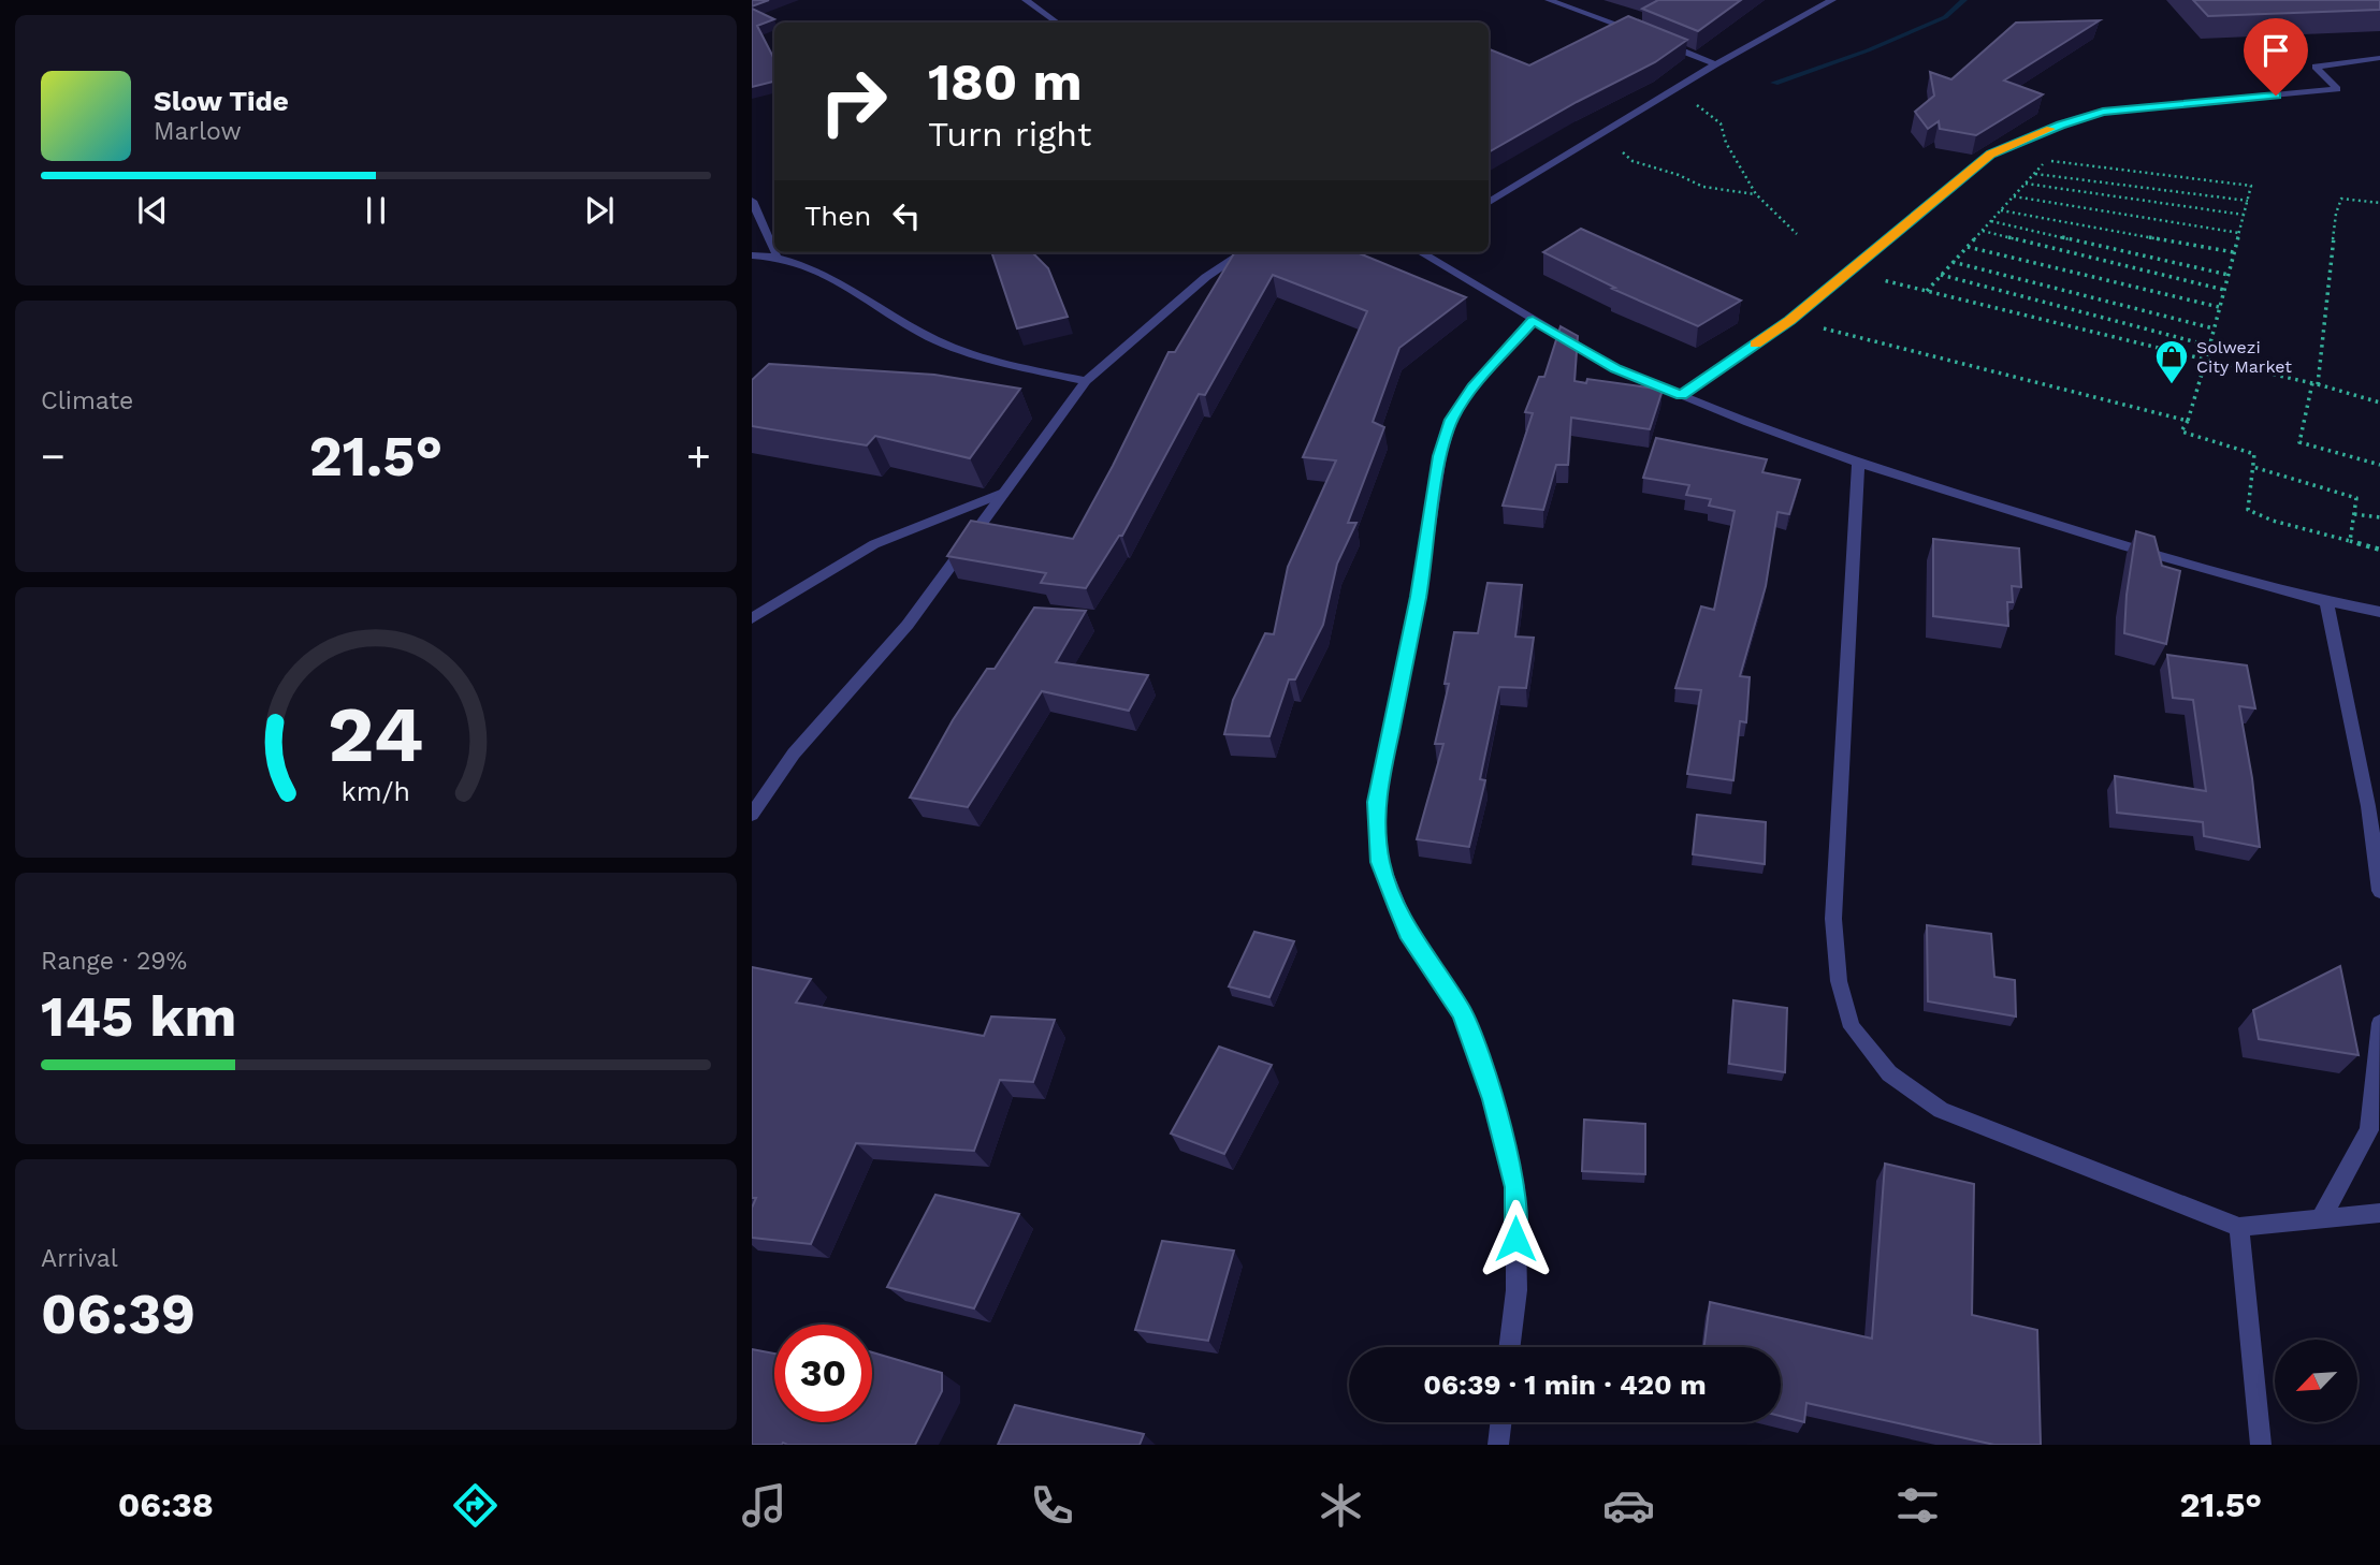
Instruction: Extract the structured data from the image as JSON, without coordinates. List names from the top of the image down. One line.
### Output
{"places":{"shop":["Solwezi City Market"]},"north":"bottom left","page":{"turn":["180 m","Turn right"],"song":["Slow Tide","Marlow"],"then":"Then","tile":["Climate",["Range · 29%","145 km"],["Arrival","06:39"]],"heat":["−","21.5°","+"],"limit":"30","trip":"06:39 · 1 min · 420 m","tabs":["06:38","21.5°"],"gauge":["24","km/h"]}}
